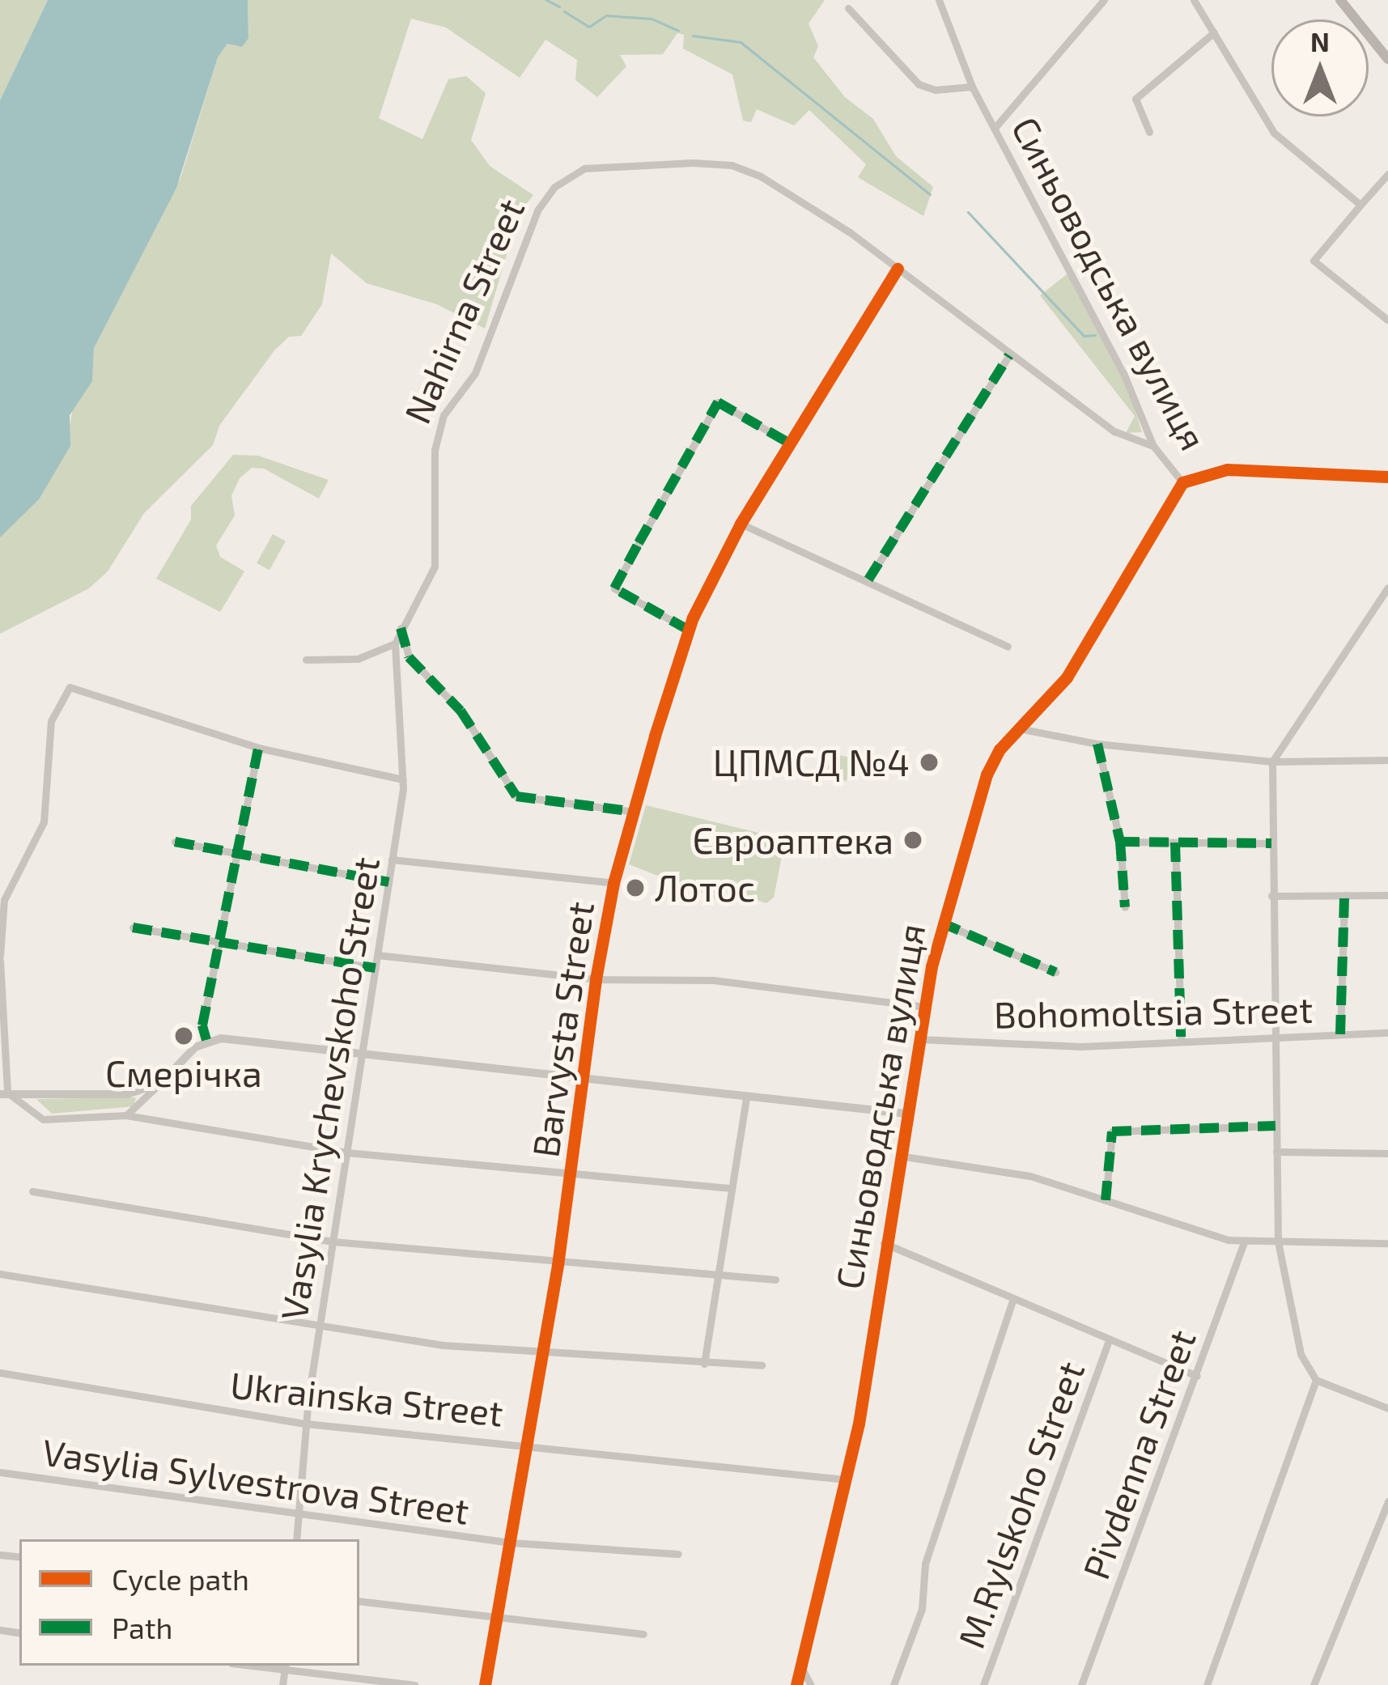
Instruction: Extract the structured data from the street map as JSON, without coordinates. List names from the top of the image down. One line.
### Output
{"streets":{"street":["Синьоводська вулиця","Nahirna Street","Bohomoltsia Street","Barvysta Street","Vasylia Krychevskoho Street","Ukrainska Street","Pivdenna Street","Vasylia Sylvestrova Street","M.Rylskoho Street"]},"crossings":[["Синьоводська вулиця","Nahirna Street"],["Синьоводська вулиця","Bohomoltsia Street"],["Синьоводська вулиця","Ukrainska Street"],["Nahirna Street","Barvysta Street"],["Nahirna Street","Vasylia Krychevskoho Street"],["Barvysta Street","Ukrainska Street"],["Barvysta Street","Vasylia Sylvestrova Street"],["Vasylia Krychevskoho Street","Ukrainska Street"],["Vasylia Krychevskoho Street","Vasylia Sylvestrova Street"]],"places":["ЦПМСД №4","Євроаптека","Лотос","Смерічка"],"legend":["Cycle path","Path"],"north":"top"}
